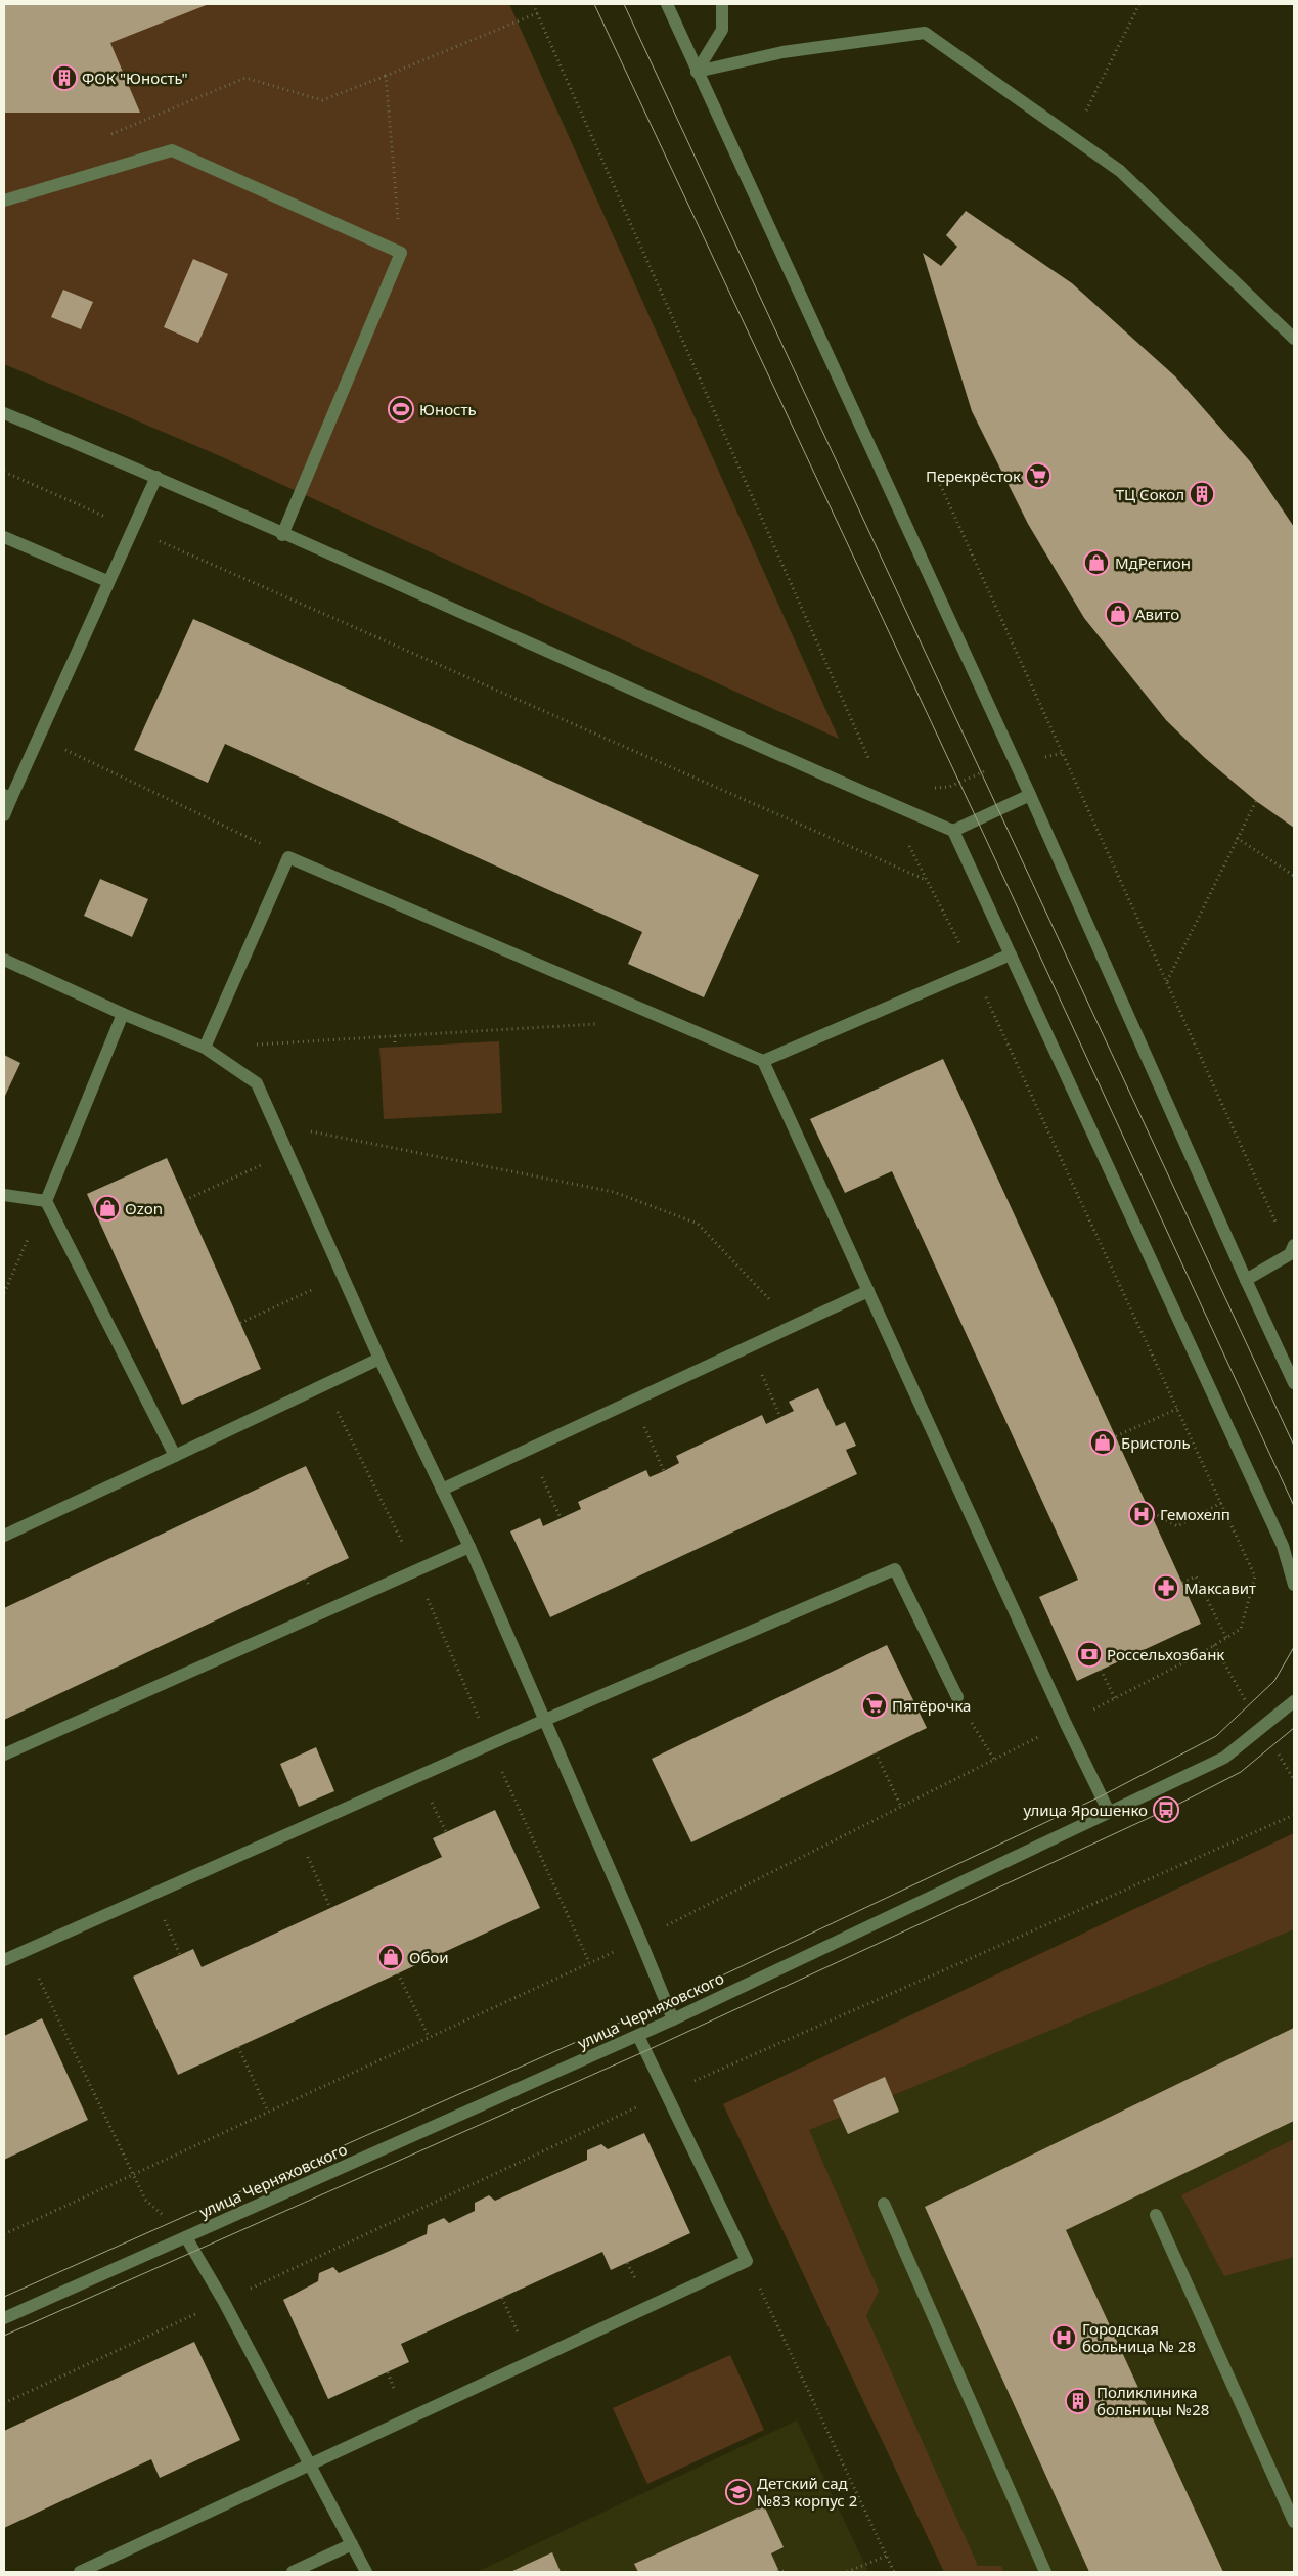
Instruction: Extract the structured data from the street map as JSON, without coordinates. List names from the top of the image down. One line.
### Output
{"streets":{"street":["улица Черняховского"]},"places":{"building":["ФОК \"Юность\"","ТЦ Сокол","Поликлиника больницы №28"],"sports":["Юность"],"supermarket":["Перекрёсток","Пятёрочка"],"shop":["МдРегион","Авито","Ozon","Бристоль","Обои"],"hospital":["Гемохелп","Городская больница № 28"],"pharmacy":["Максавит"],"bank":["Россельхозбанк"],"bus stop":["улица Ярошенко"],"school or university":["Детский сад №83 корпус 2"]}}
